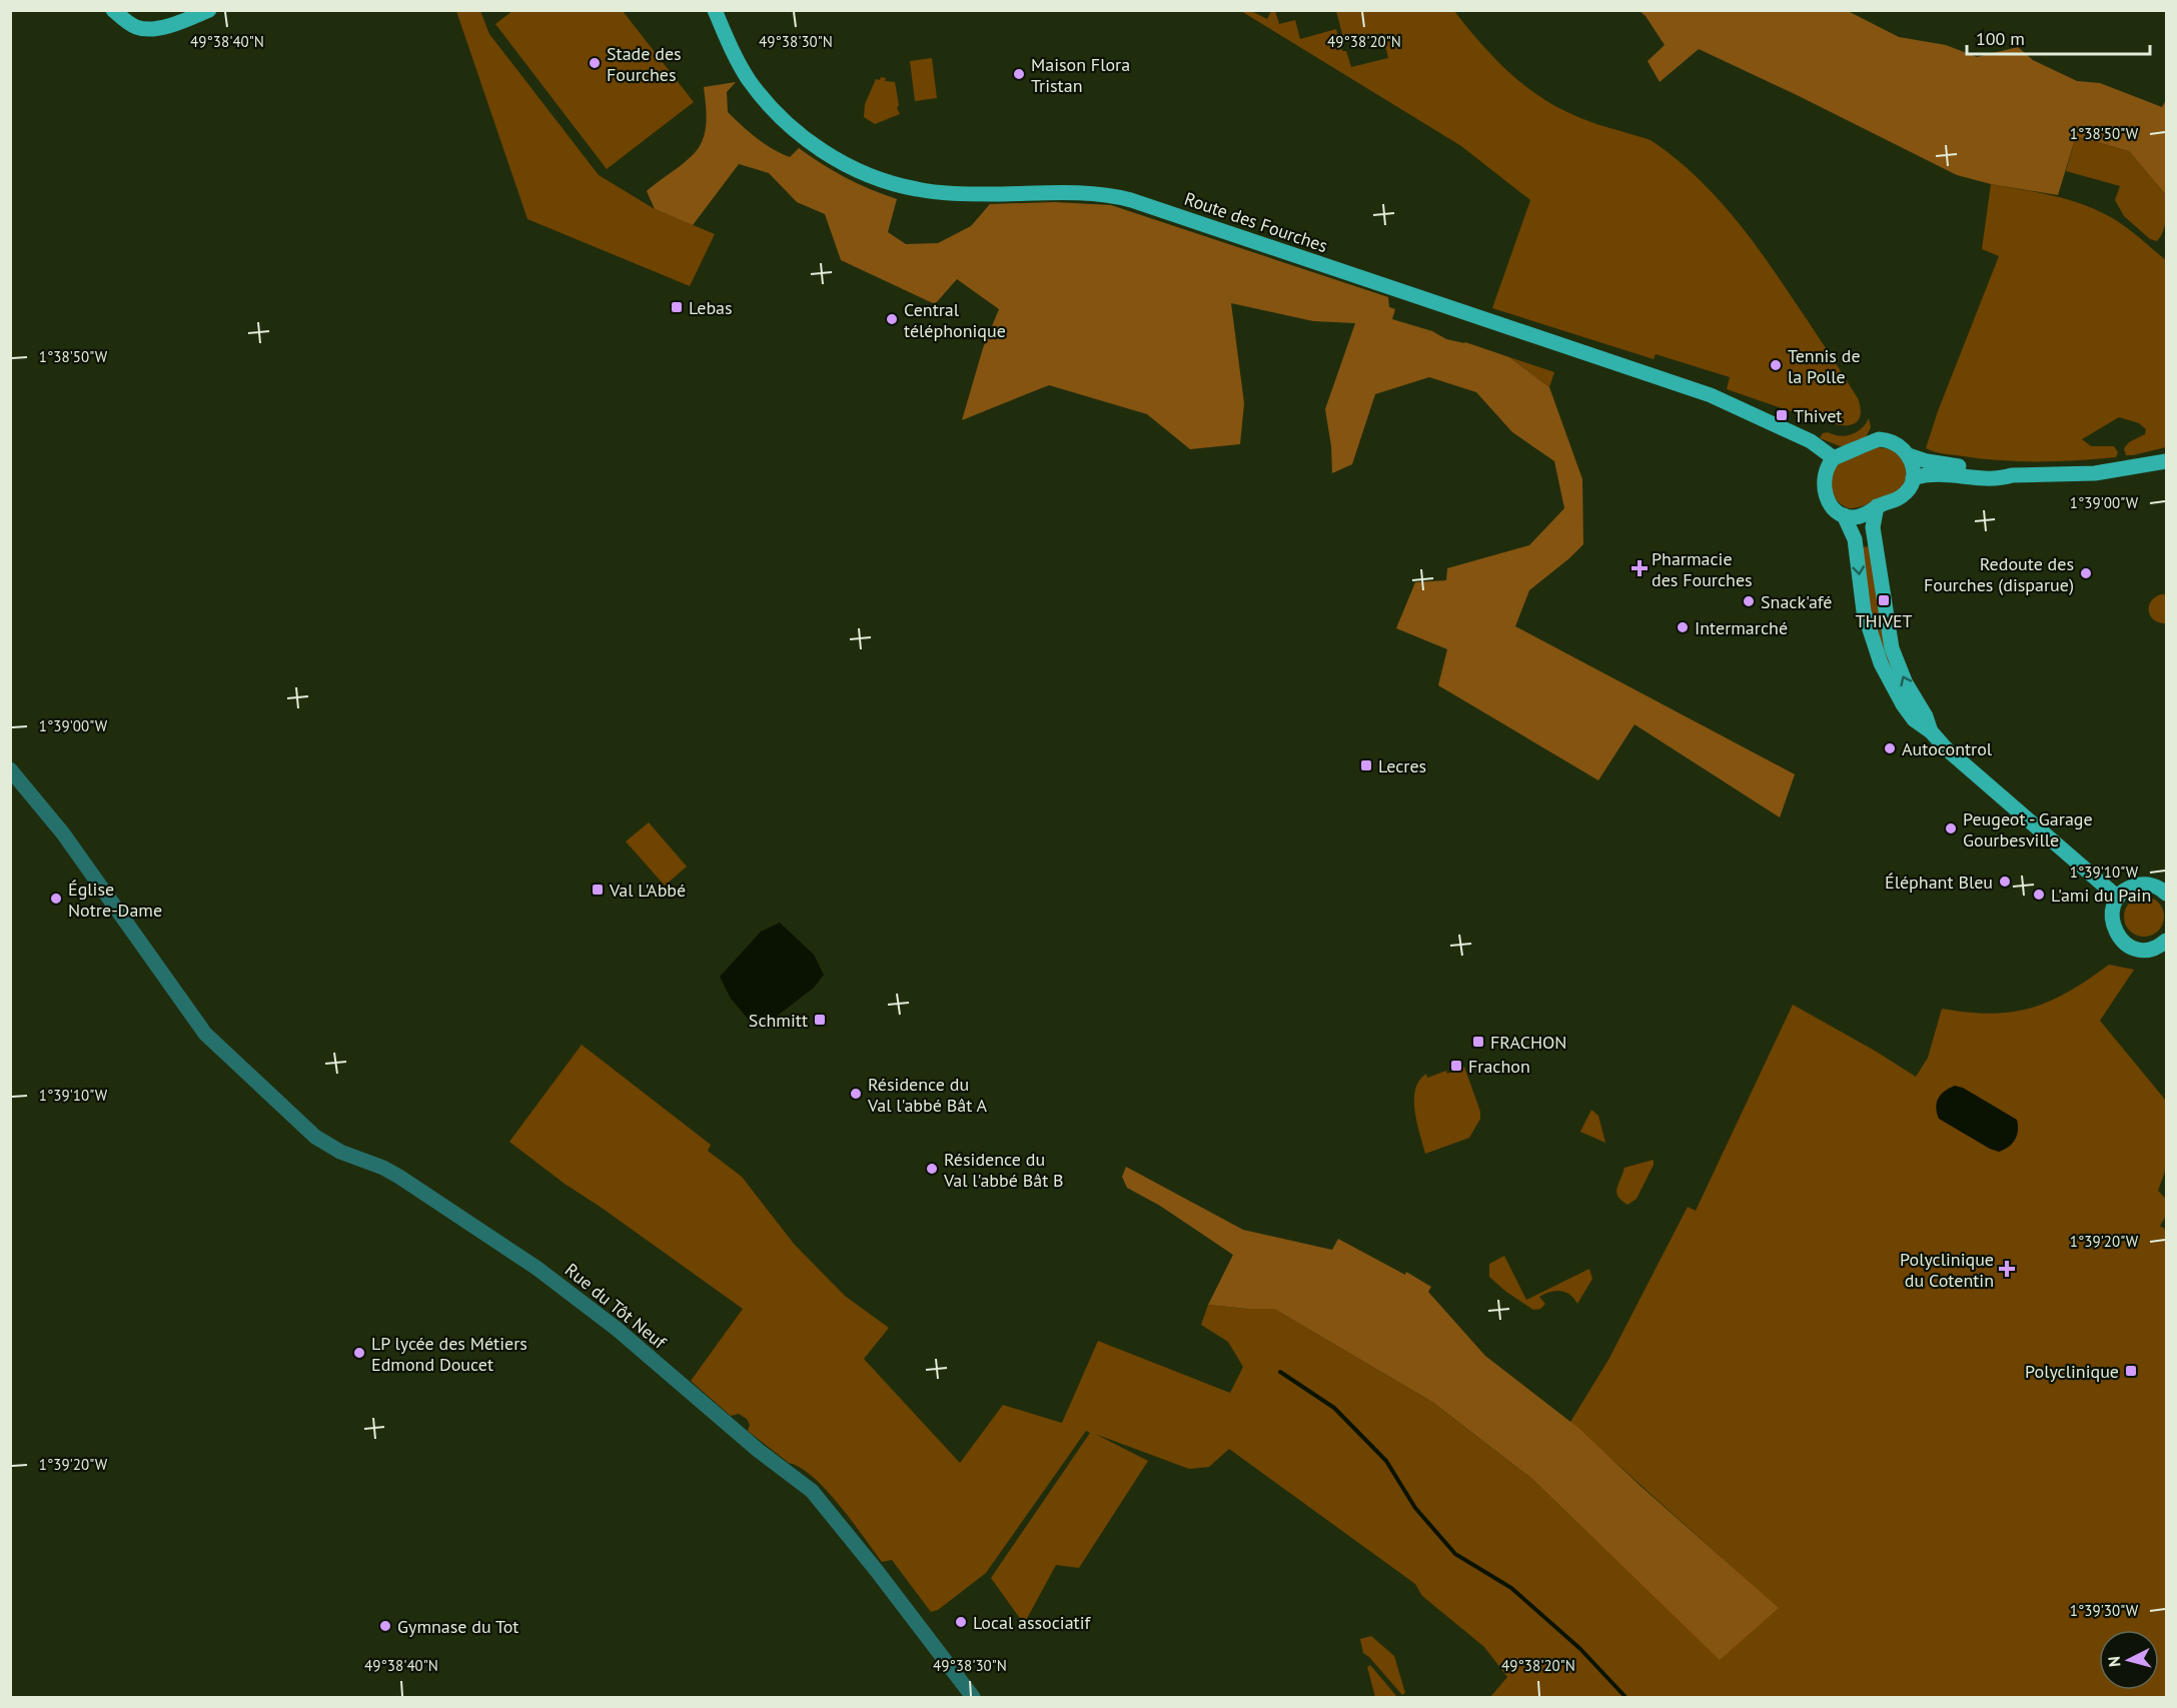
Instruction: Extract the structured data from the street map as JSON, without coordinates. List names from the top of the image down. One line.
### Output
{"streets":{"main road":["Route des Fourches"],"street":["Rue du Tôt Neuf"]},"places":{"other":["Stade des Fourches","Maison Flora Tristan","Central téléphonique","Tennis de la Polle","Redoute des Fourches (disparue)","Snack'afé","Intermarché","Autocontrol","Peugeot - Garage Gourbesville","Éléphant Bleu","L'ami du Pain","Église Notre-Dame","Résidence du Val l'abbé Bât A","Résidence du Val l'abbé Bât B","LP lycée des Métiers Edmond Doucet","Local associatif","Gymnase du Tot"],"transit":["Lebas","Thivet","THIVET","Lecres","Val L'Abbé","Schmitt","FRACHON","Frachon","Polyclinique"],"health":["Pharmacie des Fourches","Polyclinique du Cotentin"]},"scale_bar":"100 m","north":"left","coordinates":["49°38'40\"N","49°38'30\"N","49°38'20\"N","1°38'50\"W","1°39'00\"W","1°39'10\"W","1°39'20\"W","1°39'30\"W"]}
